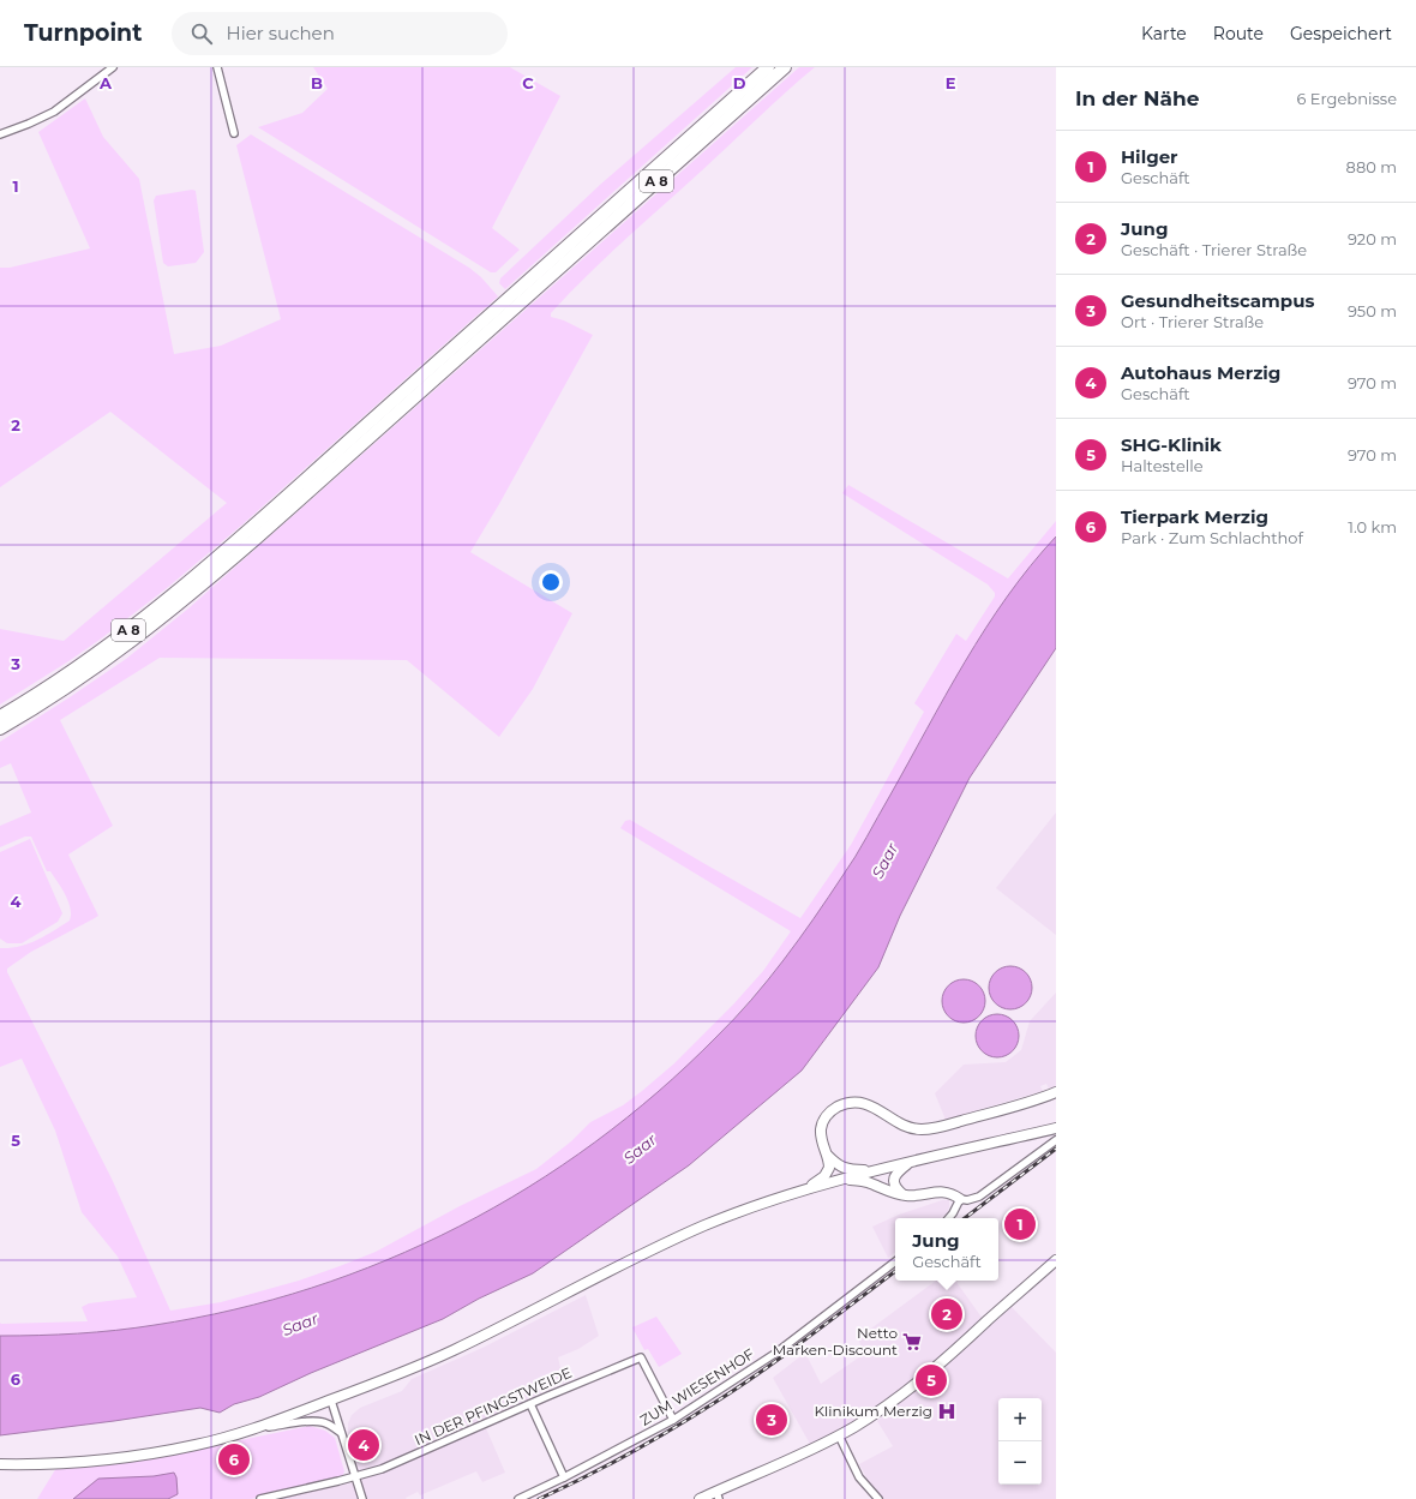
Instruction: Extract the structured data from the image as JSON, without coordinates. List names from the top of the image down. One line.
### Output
{"streets":{"highway":["A 8"],"street":["ZUM WIESENHOF","IN DER PFINGSTWEIDE"]},"crossings":[["ZUM WIESENHOF","IN DER PFINGSTWEIDE"]],"water":["Saar"],"places":{"supermarket":["Netto Marken-Discount"],"hospital":["Klinikum Merzig"]},"page":{"header":"Turnpoint","search":"Hier suchen","nav":["Karte","Route","Gespeichert"],"heading":["In der Nähe","6 Ergebnisse"],"list":[{"mark":"1","name":"Hilger","note":"Geschäft","value":"880 m"},{"mark":"2","name":"Jung","note":"Geschäft · Trierer Straße","value":"920 m"},{"mark":"3","name":"Gesundheitscampus","note":"Ort · Trierer Straße","value":"950 m"},{"mark":"4","name":"Autohaus Merzig","note":"Geschäft","value":"970 m"},{"mark":"5","name":"SHG-Klinik","note":"Haltestelle","value":"970 m"},{"mark":"6","name":"Tierpark Merzig","note":"Park · Zum Schlachthof","value":"1.0 km"}],"pins":["1","2","5","3","4","6"],"popup":["Jung","Geschäft"],"map_buttons":["+","−"]},"grid":{"columns":["A","B","C","D","E"],"rows":["1","2","3","4","5","6"]}}
